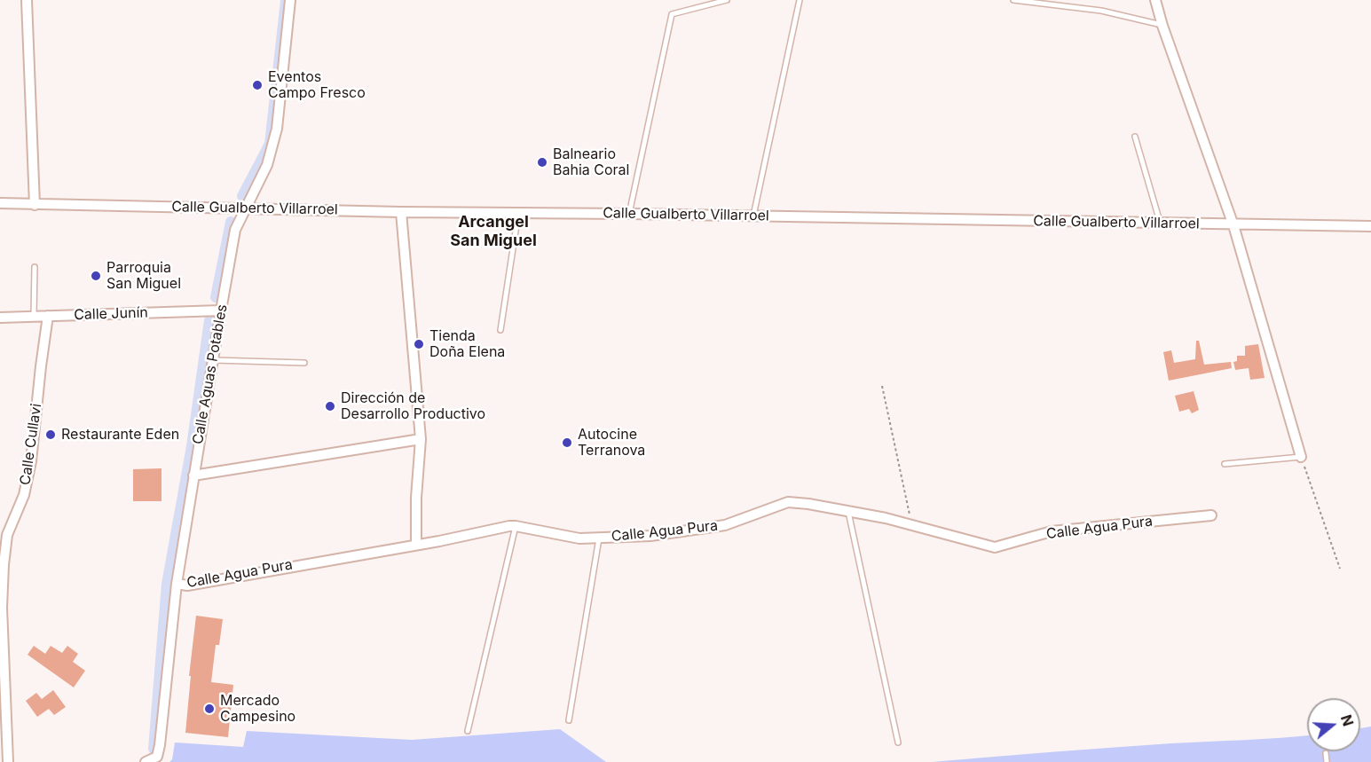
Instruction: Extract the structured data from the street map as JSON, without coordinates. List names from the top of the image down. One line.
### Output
{"streets":{"street":["Calle Gualberto Villarroel","Calle Junín","Calle Aguas Potables","Calle Cullavi","Calle Agua Pura"]},"crossings":[["Calle Gualberto Villarroel","Calle Aguas Potables"],["Calle Junín","Calle Aguas Potables"],["Calle Junín","Calle Cullavi"],["Calle Aguas Potables","Calle Agua Pura"]],"districts":["Arcangel San Miguel"],"places":["Eventos Campo Fresco","Balneario Bahia Coral","Parroquia San Miguel","Tienda Doña Elena","Dirección de Desarrollo Productivo","Restaurante Eden","Autocine Terranova","Mercado Campesino"],"north":"right"}
